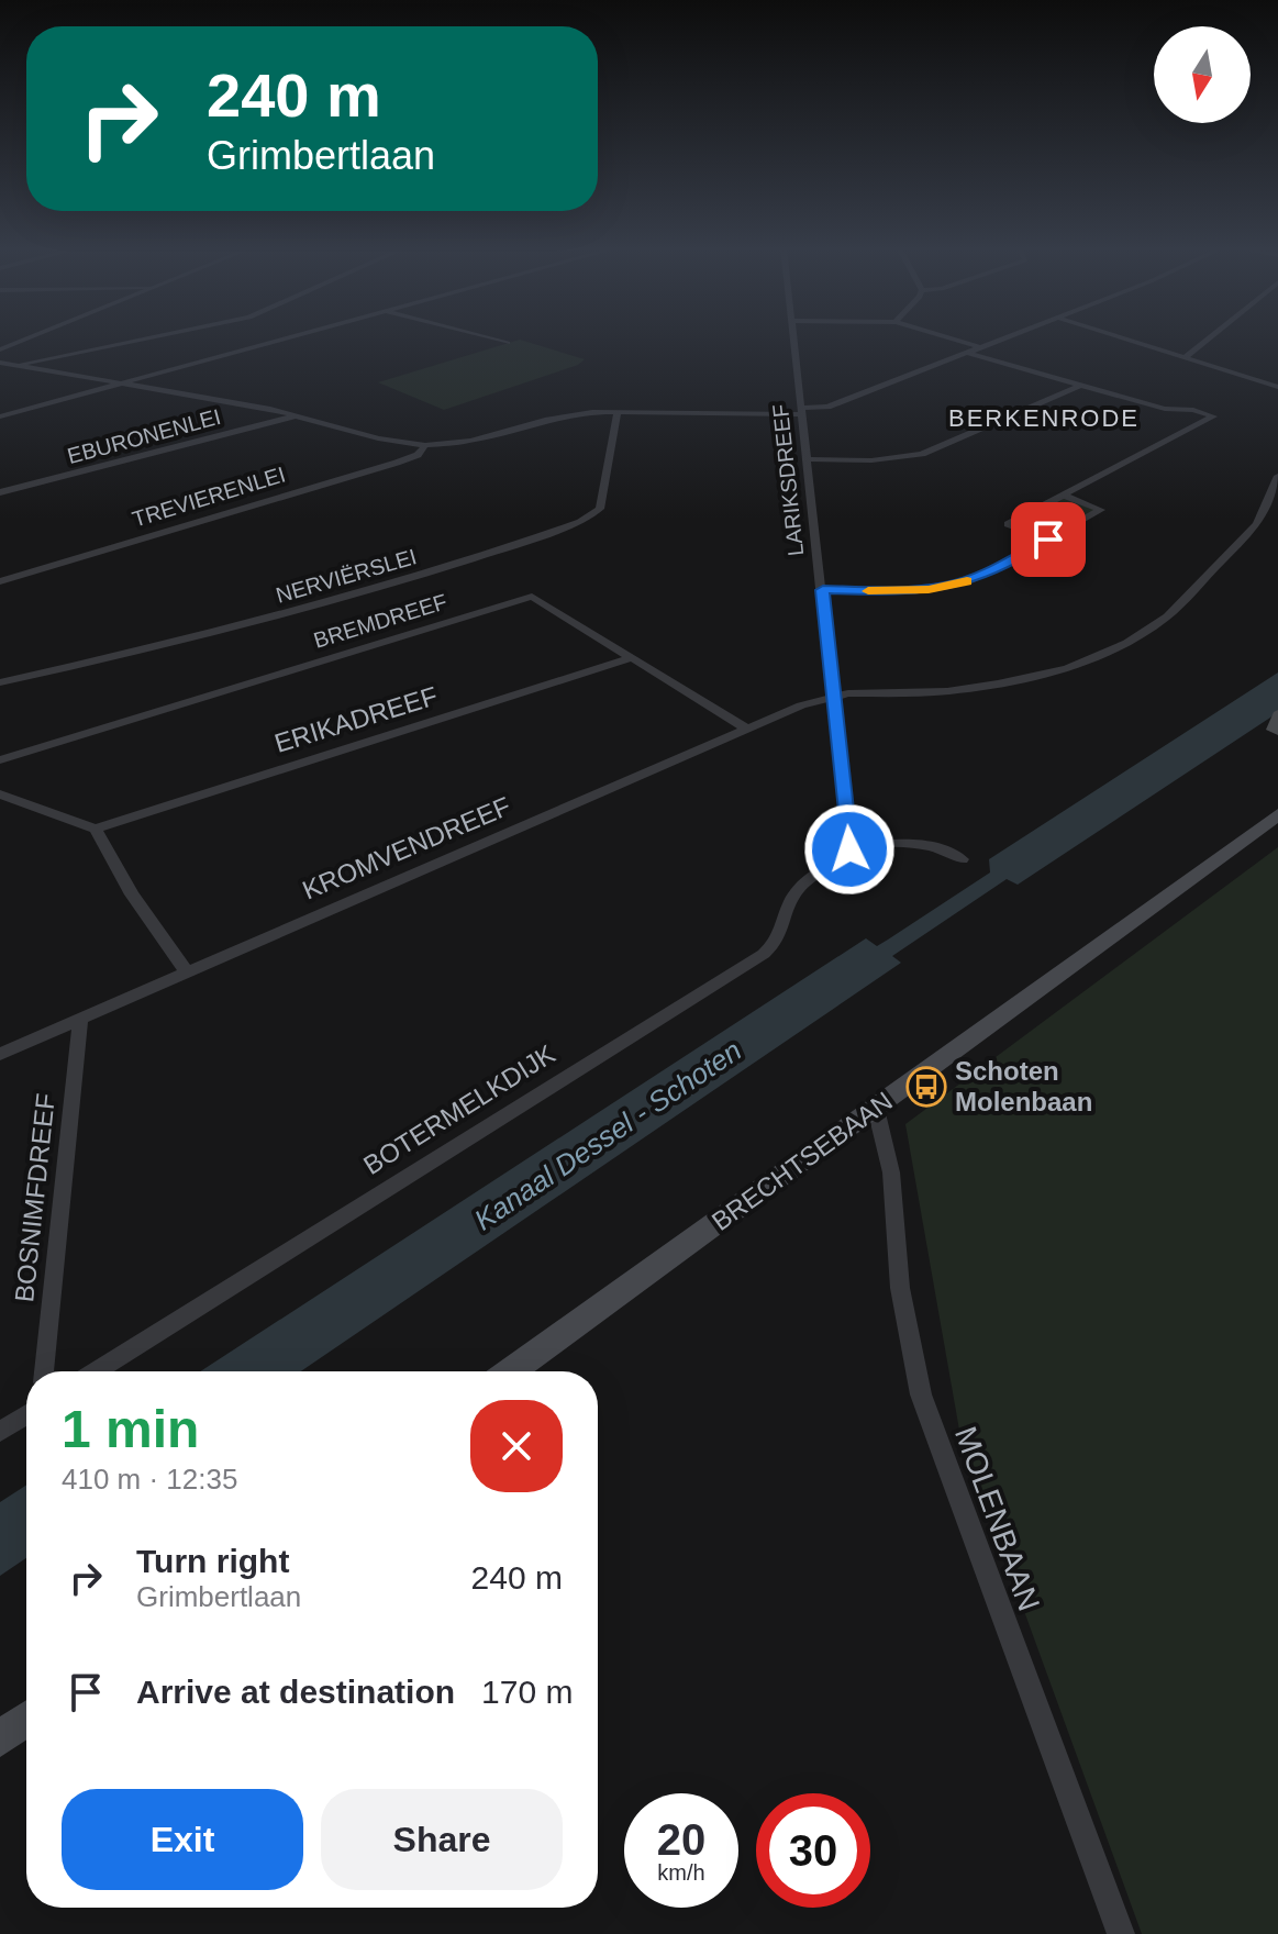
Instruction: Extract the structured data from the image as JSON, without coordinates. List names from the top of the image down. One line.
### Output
{"streets":{"main road":["BRECHTSEBAAN"],"street":["EBURONENLEI","LARIKSDREEF","TREVIERENLEI","NERVIËRSLEI","BREMDREEF","ERIKADREEF","KROMVENDREEF","BOTERMELKDIJK","BOSNIMFDREEF","MOLENBAAN"]},"crossings":[["LARIKSDREEF","KROMVENDREEF"],["LARIKSDREEF","BOTERMELKDIJK"],["BREMDREEF","ERIKADREEF"],["BREMDREEF","KROMVENDREEF"],["KROMVENDREEF","BOSNIMFDREEF"],["BRECHTSEBAAN","MOLENBAAN"]],"districts":["BERKENRODE"],"water":["Kanaal Dessel - Schoten"],"places":{"bus stop":["Schoten Molenbaan"]},"north":"bottom","page":{"turn":["240 m","Grimbertlaan"],"heading":["1 min","410 m · 12:35"],"list":[{"name":"Turn right","note":"Grimbertlaan","value":"240 m"},{"name":"Arrive at destination","value":"170 m"}],"buttons":["Exit","Share"],"speed":"20 km/h","limit":"30"}}
